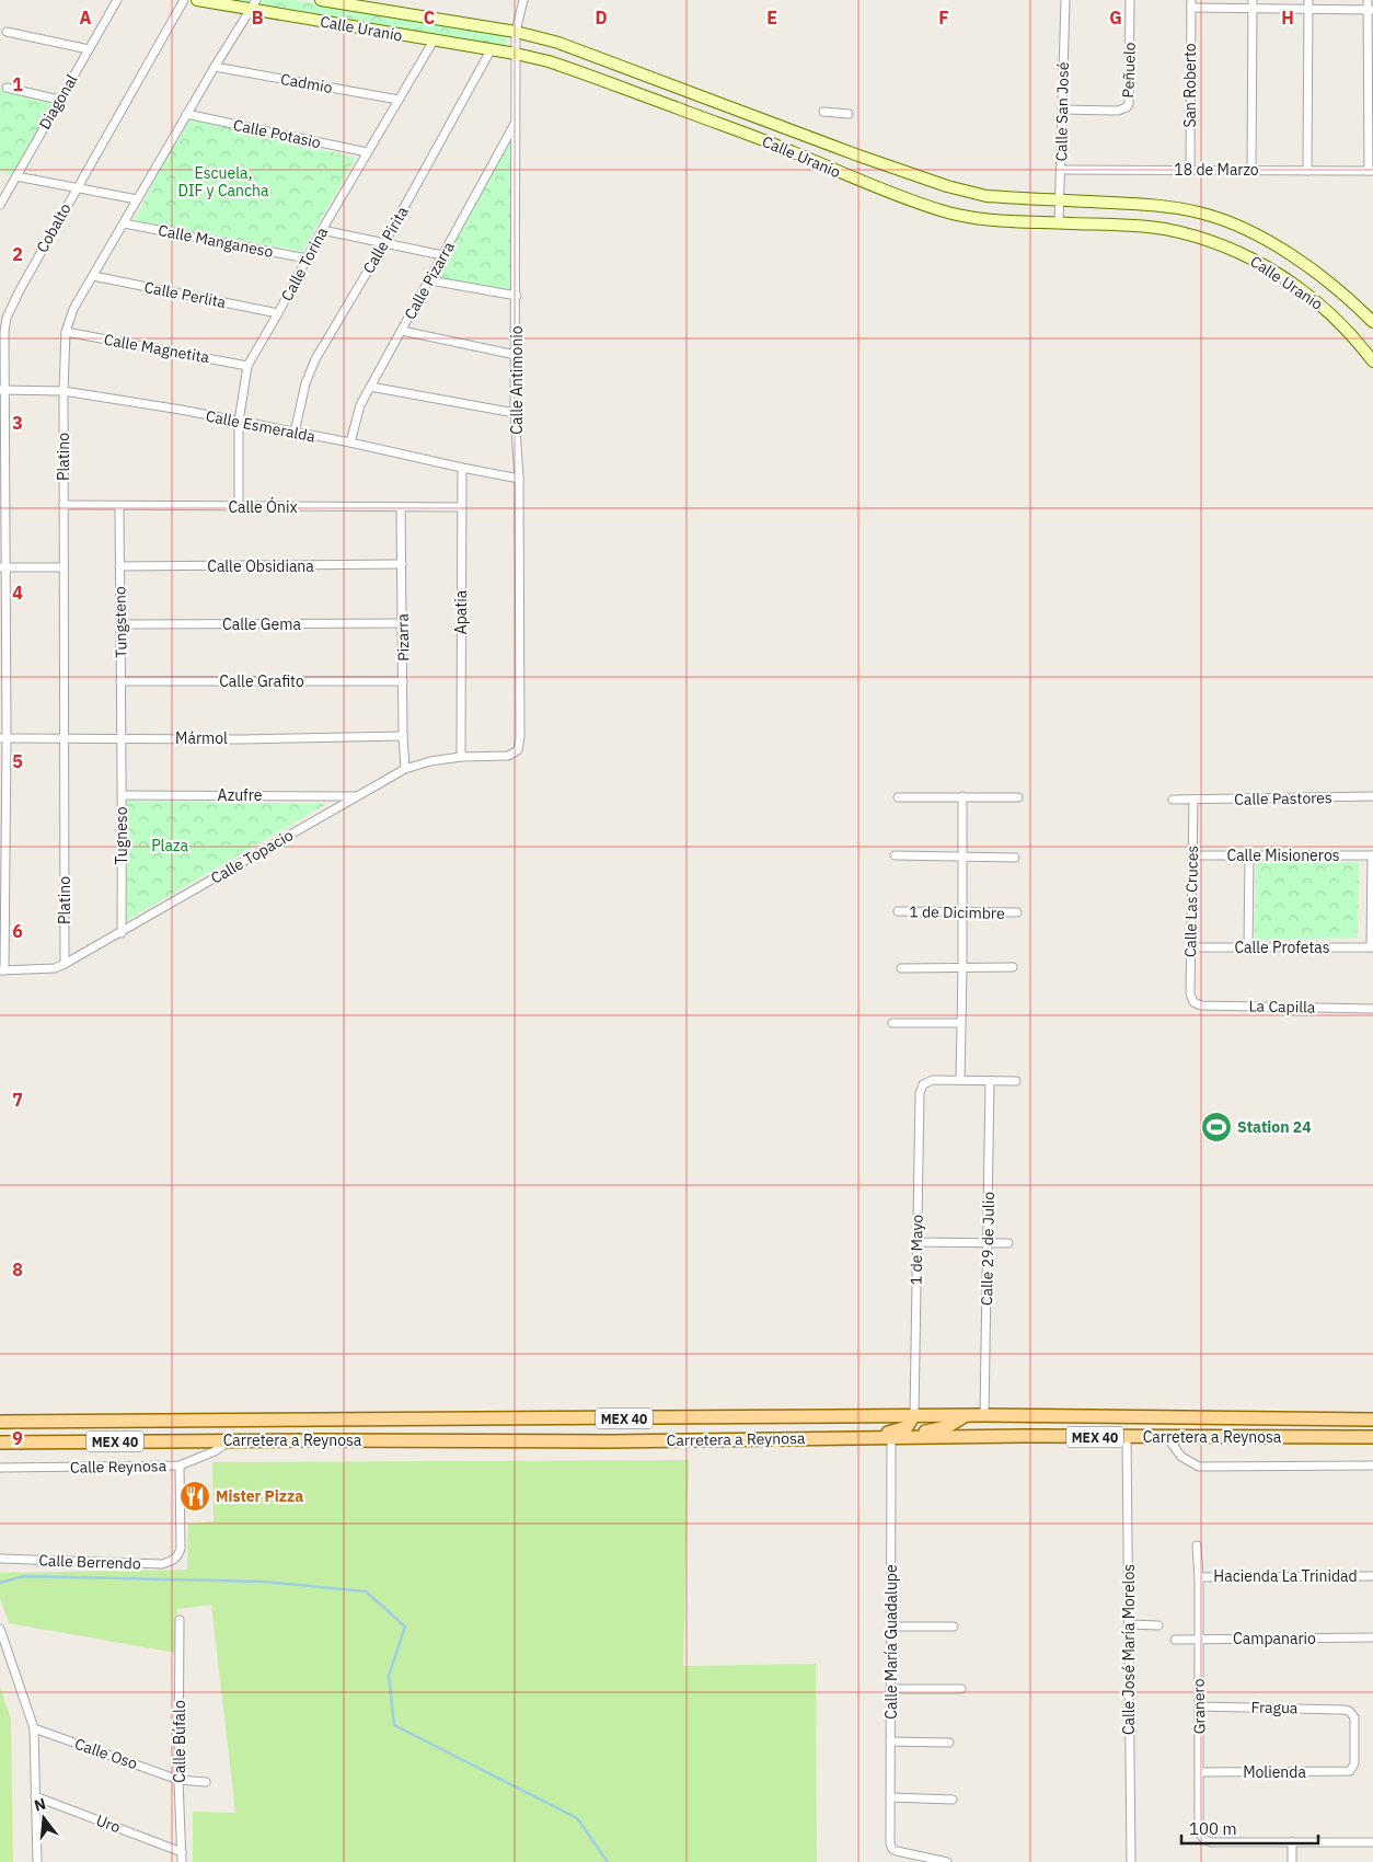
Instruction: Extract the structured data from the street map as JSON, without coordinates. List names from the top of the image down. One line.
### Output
{"streets":{"main road":["MEX 40","Carretera a Reynosa"],"street":["Calle Uranio","Peñuelo","Cadmio","San Roberto","Diagonal","Calle San José","Calle Potasio","18 de Marzo","Cobalto","Calle Pirita","Calle Manganeso","Calle Torina","Calle Pizarra","Calle Perlita","Calle Magnetita","Calle Antimonio","Calle Esmeralda","Platino","Calle Ónix","Calle Obsidiana","Apatia","Tungsteno","Calle Gema","Pizarra","Calle Grafito","Mármol","Azufre","Calle Pastores","Tugneso","Calle Misioneros","Calle Topacio","Calle Las Cruces","1 de Dicimbre","Calle Profetas","La Capilla","Calle 29 de Julio","1 de Mayo","Calle Reynosa","Calle Berrendo","Hacienda La Trinidad","Campanario","Calle María Guadalupe","Calle José María Morelos","Granero","Fragua","Calle Búfalo","Calle Oso","Molienda","Uro"]},"crossings":[["Calle Uranio","Calle San José"],["Calle Uranio","Calle Pirita"],["Calle Uranio","Calle Torina"],["Calle Uranio","Calle Antimonio"],["Calle Uranio","Platino"],["Peñuelo","Calle San José"],["Cadmio","Calle Torina"],["Cadmio","Platino"],["San Roberto","18 de Marzo"],["Calle San José","18 de Marzo"],["Calle Potasio","Calle Torina"],["Calle Potasio","Platino"],["Cobalto","Calle Esmeralda"],["Cobalto","Mármol"],["Cobalto","Calle Topacio"],["Calle Pirita","Calle Esmeralda"],["Calle Manganeso","Calle Torina"],["Calle Manganeso","Platino"],["Calle Torina","Calle Perlita"],["Calle Torina","Calle Magnetita"],["Calle Torina","Calle Esmeralda"],["Calle Torina","Calle Ónix"],["Calle Pizarra","Calle Antimonio"],["Calle Pizarra","Calle Esmeralda"],["Calle Perlita","Platino"],["Calle Magnetita","Platino"],["Calle Antimonio","Calle Esmeralda"],["Calle Antimonio","Calle Topacio"],["Calle Esmeralda","Platino"],["Calle Esmeralda","Apatia"],["Platino","Calle Ónix"],["Platino","Mármol"],["Platino","Calle Topacio"],["Calle Ónix","Apatia"],["Calle Ónix","Tungsteno"],["Calle Ónix","Pizarra"],["Calle Obsidiana","Tungsteno"],["Calle Obsidiana","Pizarra"],["Apatia","Calle Topacio"],["Tungsteno","Calle Gema"],["Tungsteno","Calle Grafito"],["Tungsteno","Mármol"],["Tungsteno","Tugneso"],["Calle Gema","Pizarra"],["Pizarra","Calle Grafito"],["Pizarra","Mármol"],["Pizarra","Calle Topacio"],["Mármol","Tugneso"],["Azufre","Tugneso"],["Azufre","Calle Topacio"],["Calle Pastores","Calle Las Cruces"],["Tugneso","Calle Topacio"],["Calle Misioneros","Calle Las Cruces"],["Calle Las Cruces","Calle Profetas"],["Calle Las Cruces","La Capilla"],["Calle 29 de Julio","Carretera a Reynosa"],["1 de Mayo","Carretera a Reynosa"],["Carretera a Reynosa","Calle Reynosa"],["Carretera a Reynosa","Calle María Guadalupe"],["Carretera a Reynosa","Calle José María Morelos"],["Calle Reynosa","Calle Berrendo"],["Hacienda La Trinidad","Granero"],["Campanario","Granero"],["Granero","Fragua"],["Granero","Molienda"],["Fragua","Molienda"],["Calle Búfalo","Calle Oso"],["Calle Búfalo","Uro"]],"parks":["Escuela, DIF y Cancha","Plaza"],"places":{"sports":["Station 24"],"restaurant":["Mister Pizza"]},"scale_bar":"100 m","north":"top","grid":{"columns":["A","B","C","D","E","F","G","H"],"rows":["1","2","3","4","5","6","7","8","9"]}}
